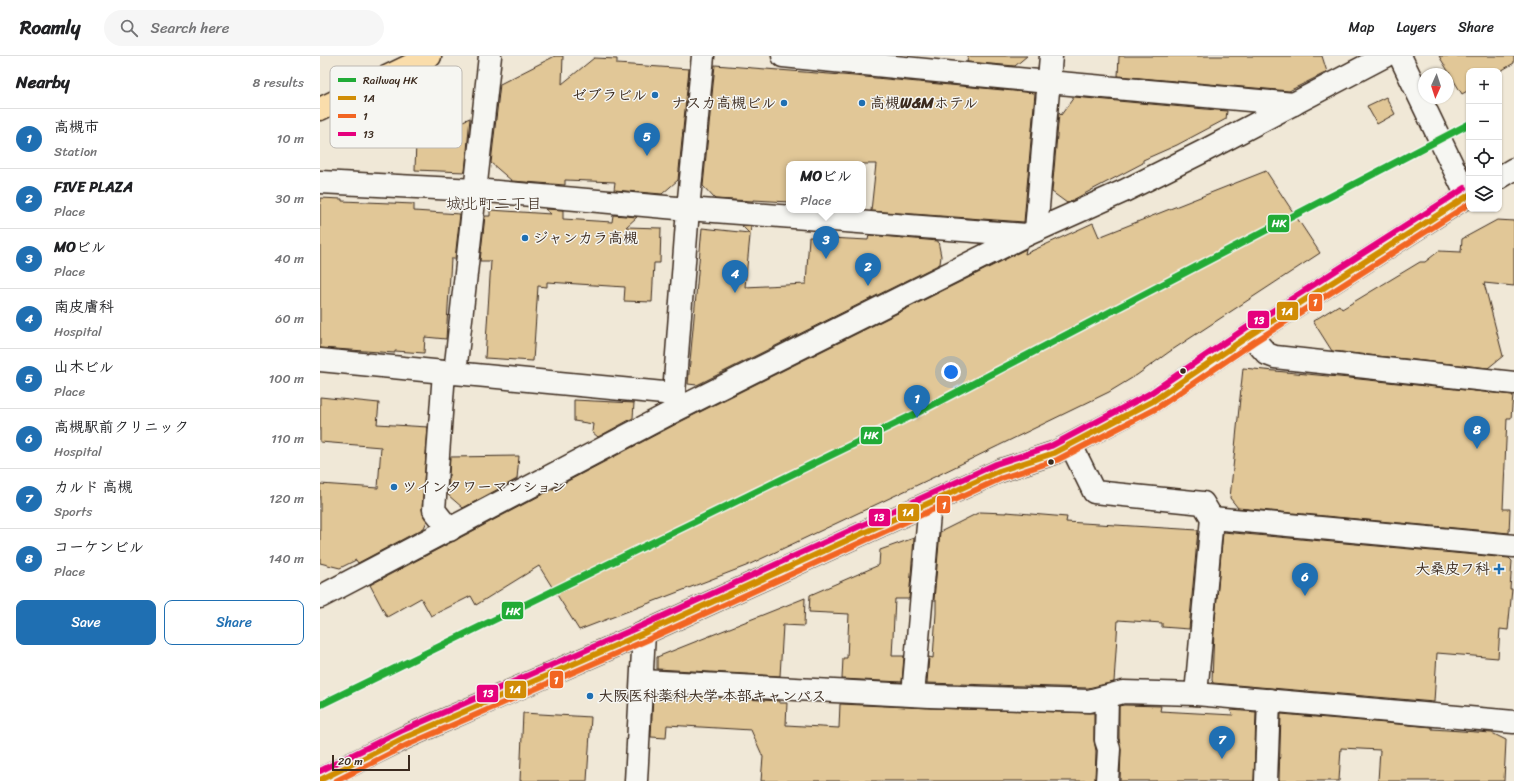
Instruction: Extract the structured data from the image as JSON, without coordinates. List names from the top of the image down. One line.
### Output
{"districts":["城北町二丁目"],"places":{"other":["ゼブラビル","ナスカ高槻ビル","高槻W&Mホテル","ジャンカラ高槻","ツインタワーマンション","大阪医科薬科大学 本部キャンパス"],"health":["大桑皮フ科"]},"lines":["rail line HK","transit line 13","transit line 1A","transit line 1"],"legend":["Railway HK","1A","1","13"],"scale_bar":"20 m","north":"bottom","page":{"header":"Roamly","search":"Search here","nav":["Map","Layers","Share"],"heading":["Nearby","8 results"],"map_buttons":["+","−"],"list":[{"mark":"1","name":"高槻市","note":"Station","value":"10 m"},{"mark":"2","name":"FIVE PLAZA","note":"Place","value":"30 m"},{"mark":"3","name":"MOビル","note":"Place","value":"40 m"},{"mark":"4","name":"南皮膚科","note":"Hospital","value":"60 m"},{"mark":"5","name":"山木ビル","note":"Place","value":"100 m"},{"mark":"6","name":"高槻駅前クリニック","note":"Hospital","value":"110 m"},{"mark":"7","name":"カルド 高槻","note":"Sports","value":"120 m"},{"mark":"8","name":"コーケンビル","note":"Place","value":"140 m"}],"pins":["5","3","2","4","1","8","6","7"],"popup":["MOビル","Place"],"buttons":["Save","Share"],"scale":"20 m"}}
